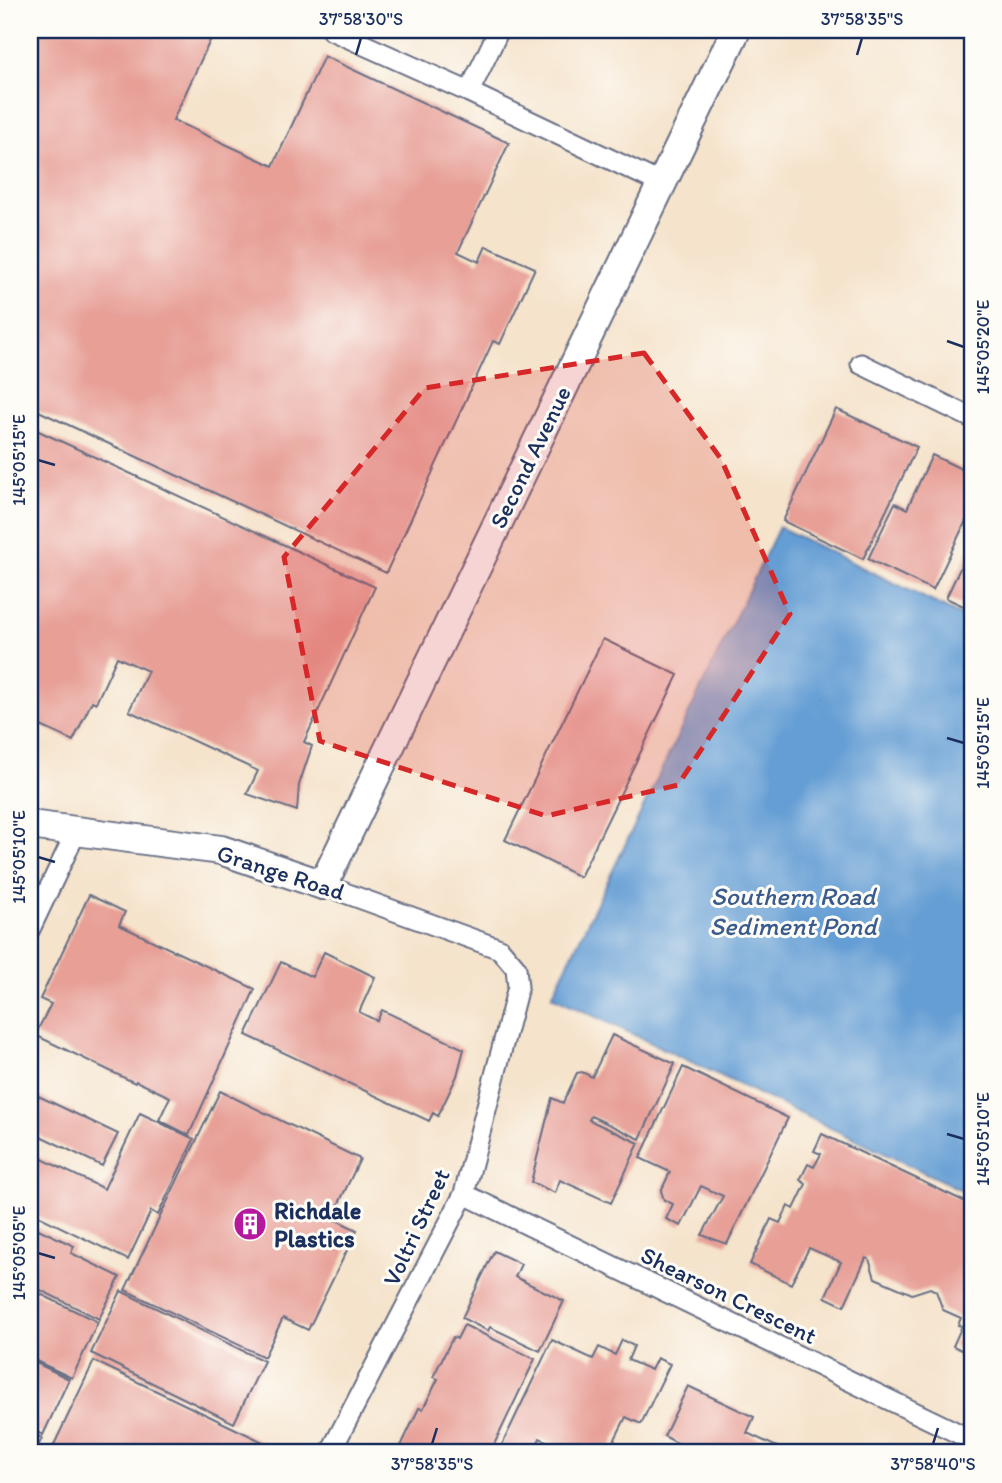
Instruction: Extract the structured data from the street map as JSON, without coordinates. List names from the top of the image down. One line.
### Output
{"streets":{"main road":["Second Avenue","Grange Road"],"street":["Voltri Street","Shearson Crescent"]},"crossings":[["Second Avenue","Grange Road"],["Grange Road","Voltri Street"],["Voltri Street","Shearson Crescent"]],"water":["Southern Road Sediment Pond"],"places":{"building":["Richdale Plastics"]},"coordinates":["37°58'30\"S","37°58'35\"S","145°05'20\"E","145°05'15\"E","145°05'10\"E","145°05'05\"E","37°58'40\"S"]}
